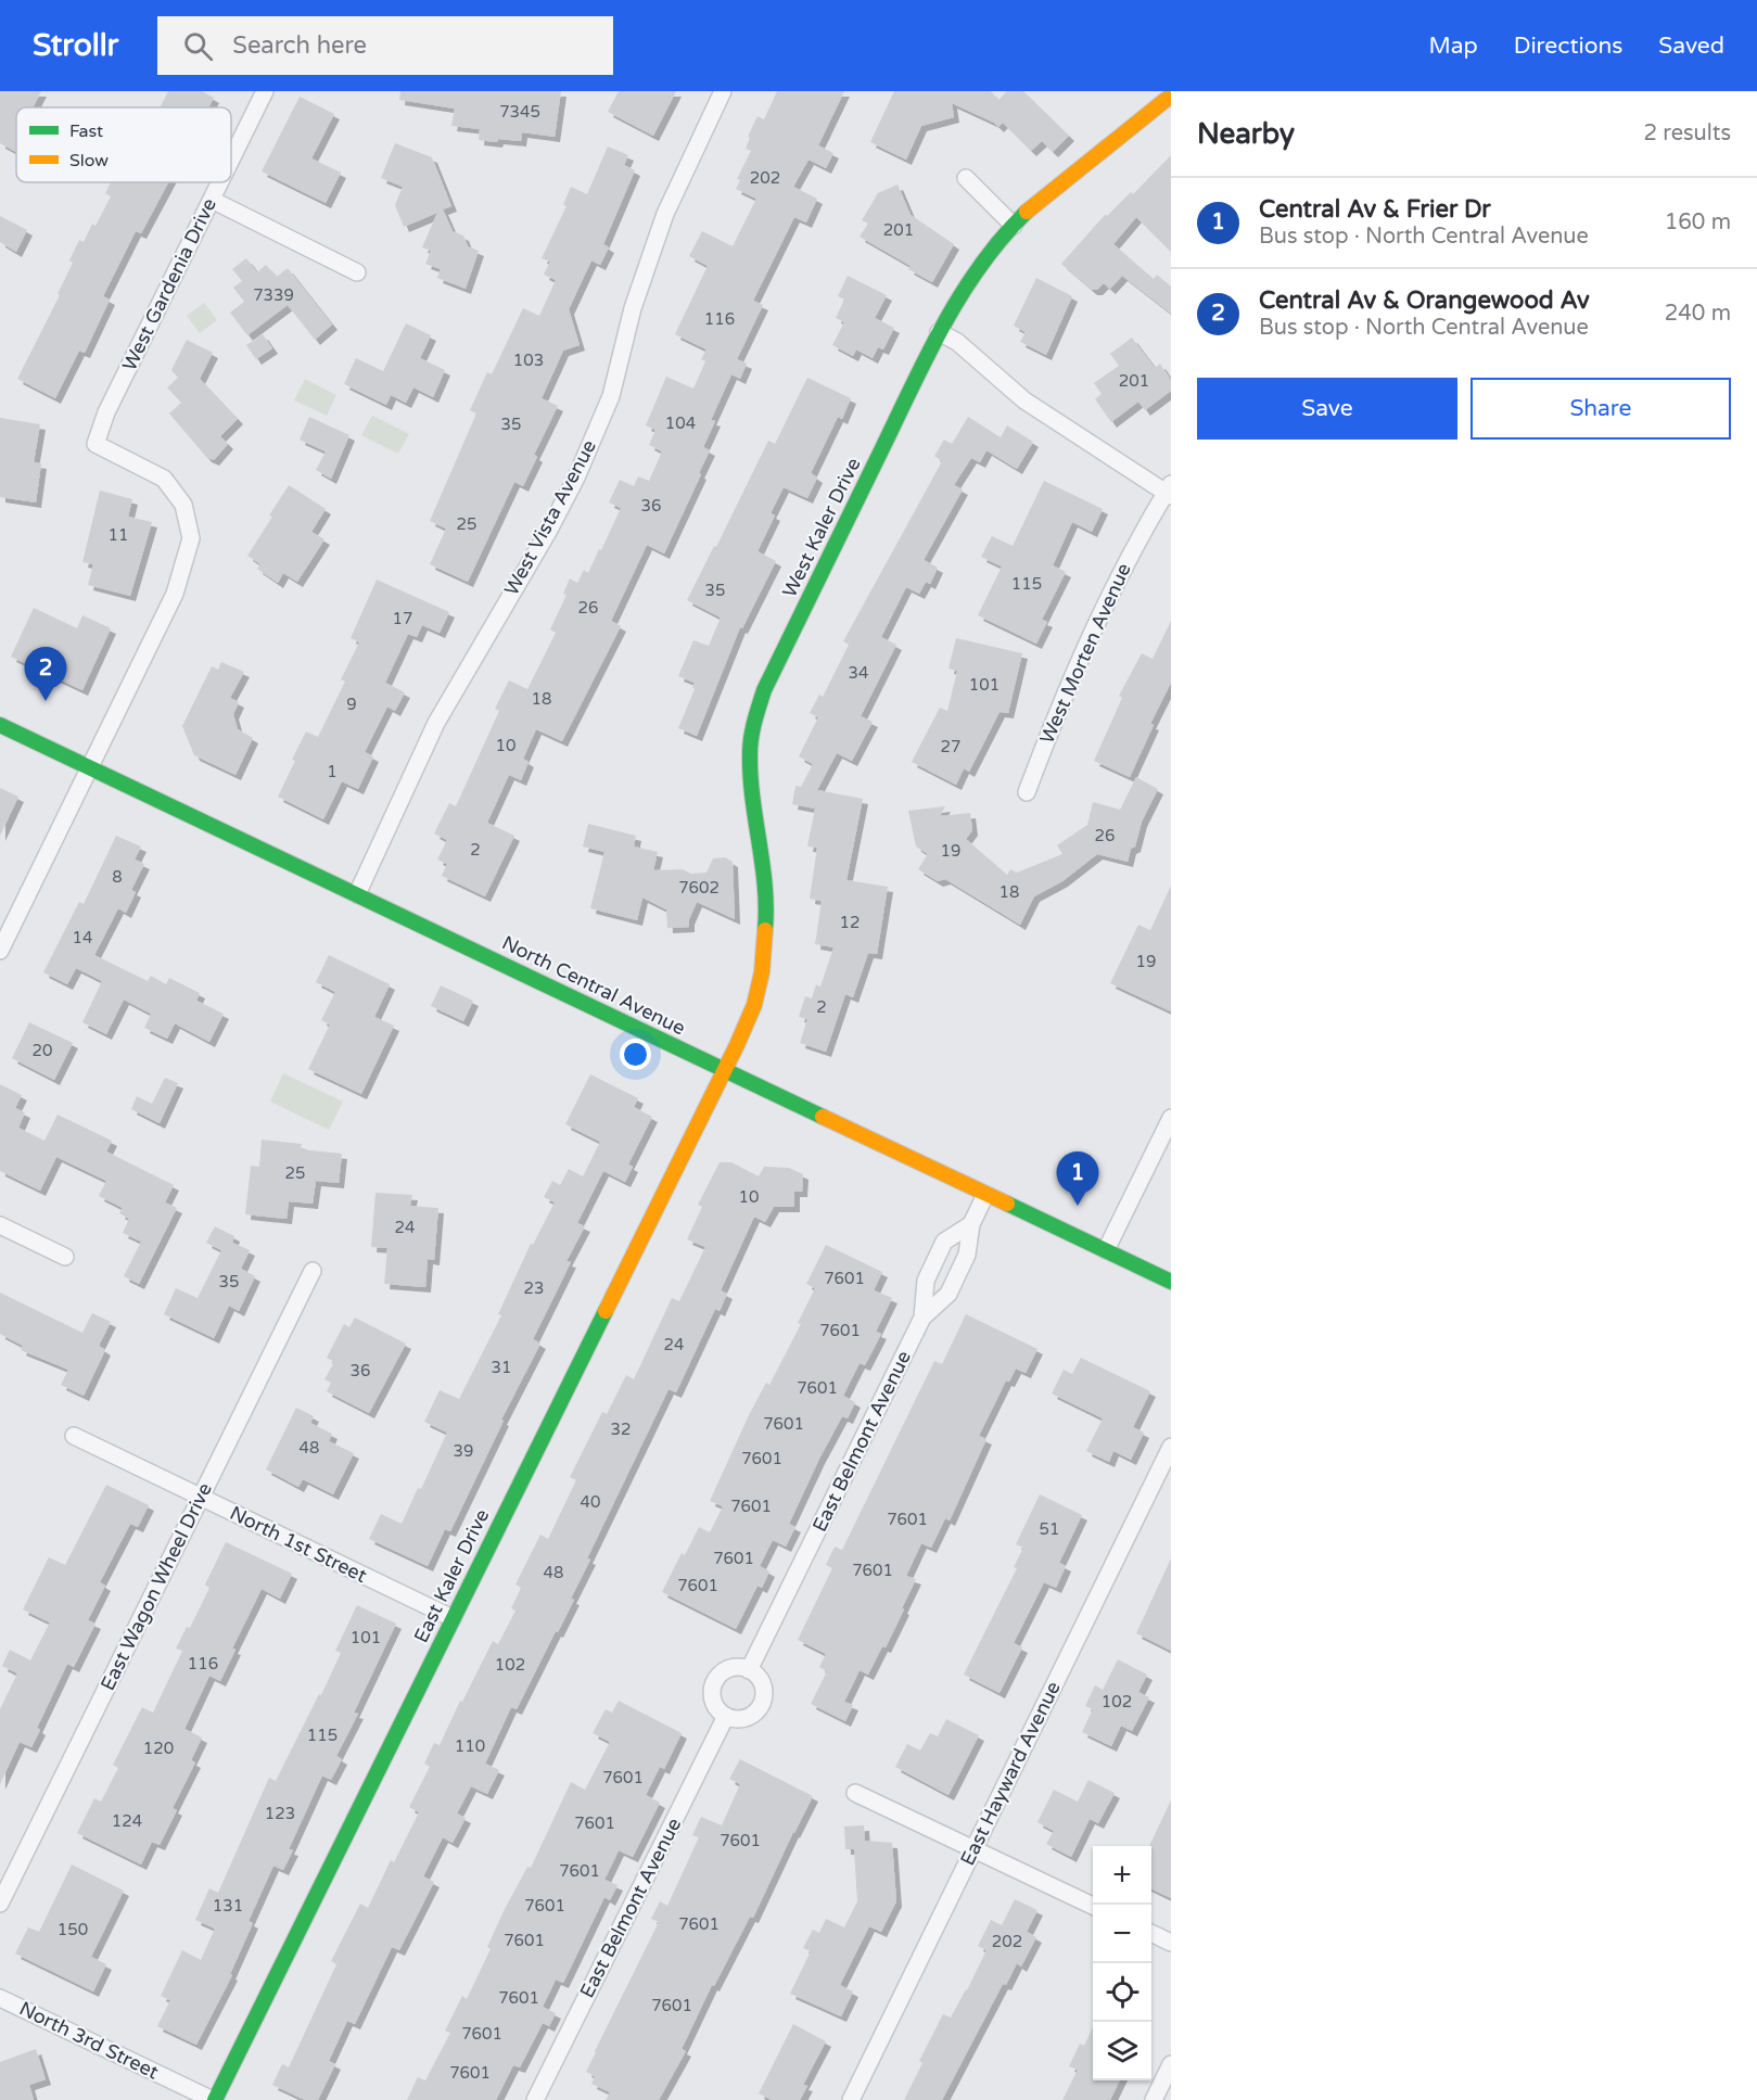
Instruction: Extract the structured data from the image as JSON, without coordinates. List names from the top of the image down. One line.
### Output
{"streets":{"street":["West Gardenia Drive","West Vista Avenue","West Kaler Drive","West Morten Avenue","North Central Avenue","East Belmont Avenue","North 1st Street","East Kaler Drive","East Wagon Wheel Drive","East Hayward Avenue","North 3rd Street"]},"crossings":[["West Gardenia Drive","North Central Avenue"],["West Vista Avenue","North Central Avenue"],["West Kaler Drive","North Central Avenue"],["West Kaler Drive","East Kaler Drive"],["North Central Avenue","East Belmont Avenue"],["North Central Avenue","East Kaler Drive"],["North 1st Street","East Kaler Drive"],["North 1st Street","East Wagon Wheel Drive"],["East Kaler Drive","North 3rd Street"]],"house_numbers":["7345","202","201","7339","116","103","201","104","35","36","25","11","115","35","26","17","34","101","18","9","10","27","1","26","2","19","8","7602","18","12","14","19","2","20","25","10","24","7601","35","23","7601","24","31","36","7601","7601","32","48","39","7601","40","7601","7601","51","7601","7601","48","7601","101","116","102","102","115","110","120","7601","123","124","7601","7601","7601","131","7601","7601","150","7601","202","7601","7601","7601","7601"],"legend":["Fast","Slow"],"page":{"header":"Strollr","search":"Search here","nav":["Map","Directions","Saved"],"heading":["Nearby","2 results"],"list":[{"mark":"1","name":"Central Av & Frier Dr","note":"Bus stop · North Central Avenue","value":"160 m"},{"mark":"2","name":"Central Av & Orangewood Av","note":"Bus stop · North Central Avenue","value":"240 m"}],"buttons":["Save","Share"],"pins":["2","1"],"map_buttons":["+","−"]}}
